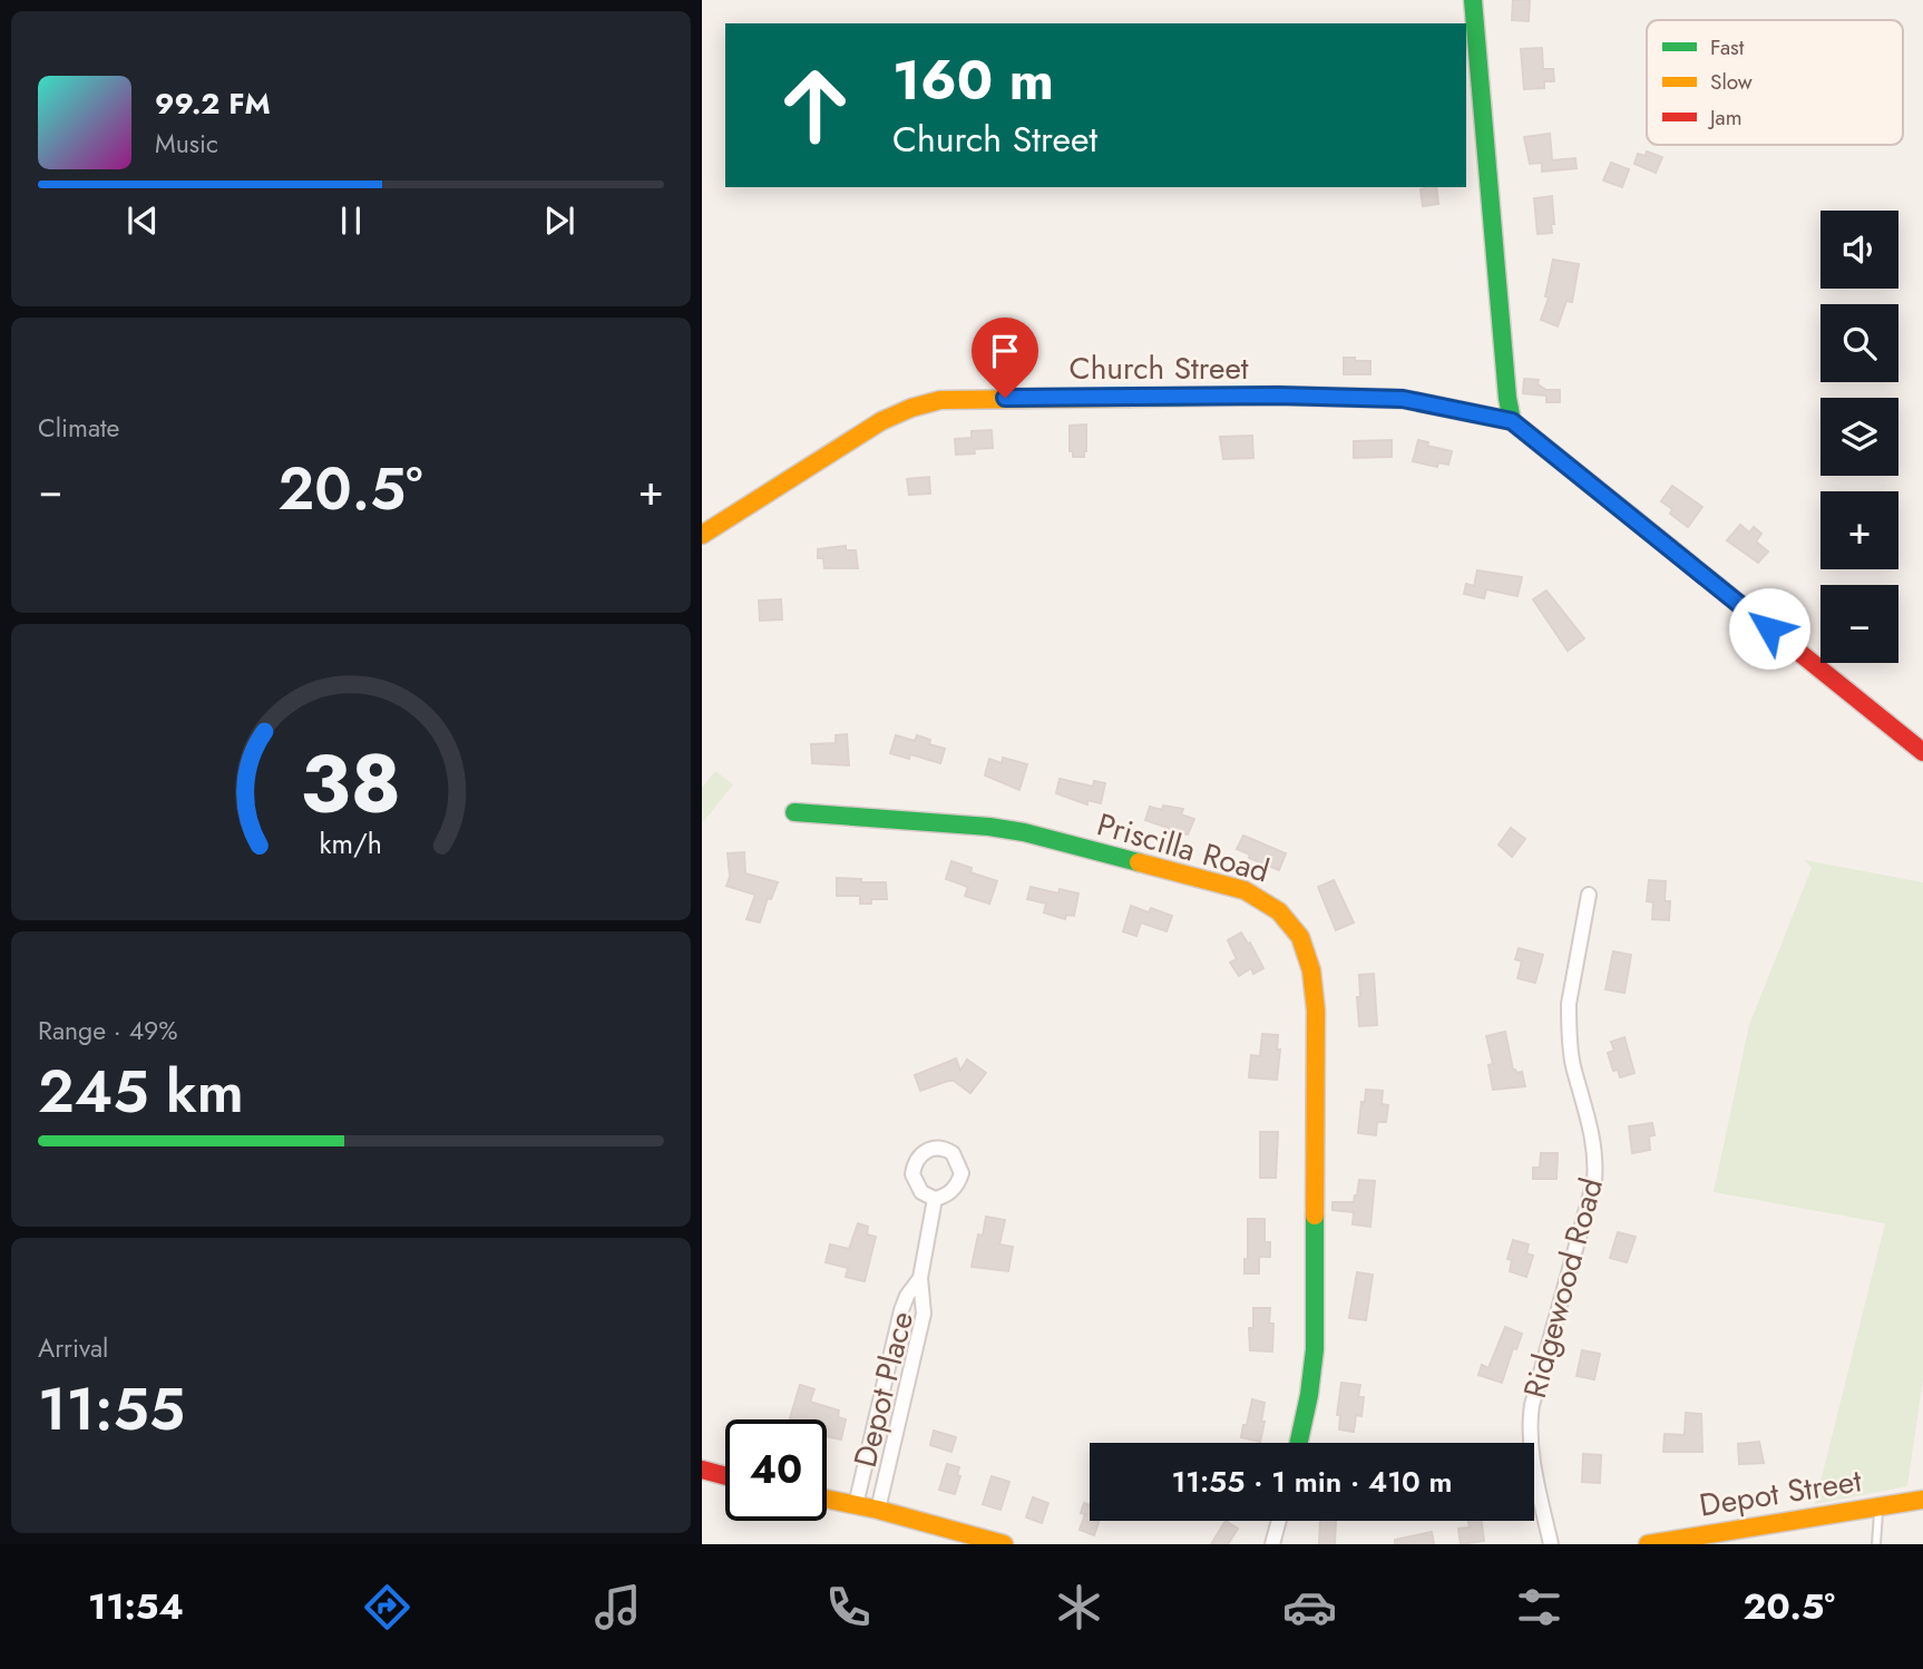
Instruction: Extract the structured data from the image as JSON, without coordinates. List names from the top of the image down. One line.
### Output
{"streets":{"main road":["Church Street","Priscilla Road","Depot Street"],"street":["Ridgewood Road","Depot Place"]},"legend":["Fast","Slow","Jam"],"page":{"turn":["160 m","Church Street"],"song":["99.2 FM","Music"],"map_buttons":["+","−"],"tile":["Climate",["Range · 49%","245 km"],["Arrival","11:55"]],"heat":["−","20.5°","+"],"limit":"40","trip":"11:55 · 1 min · 410 m","tabs":["11:54","20.5°"],"gauge":["38","km/h"]}}
